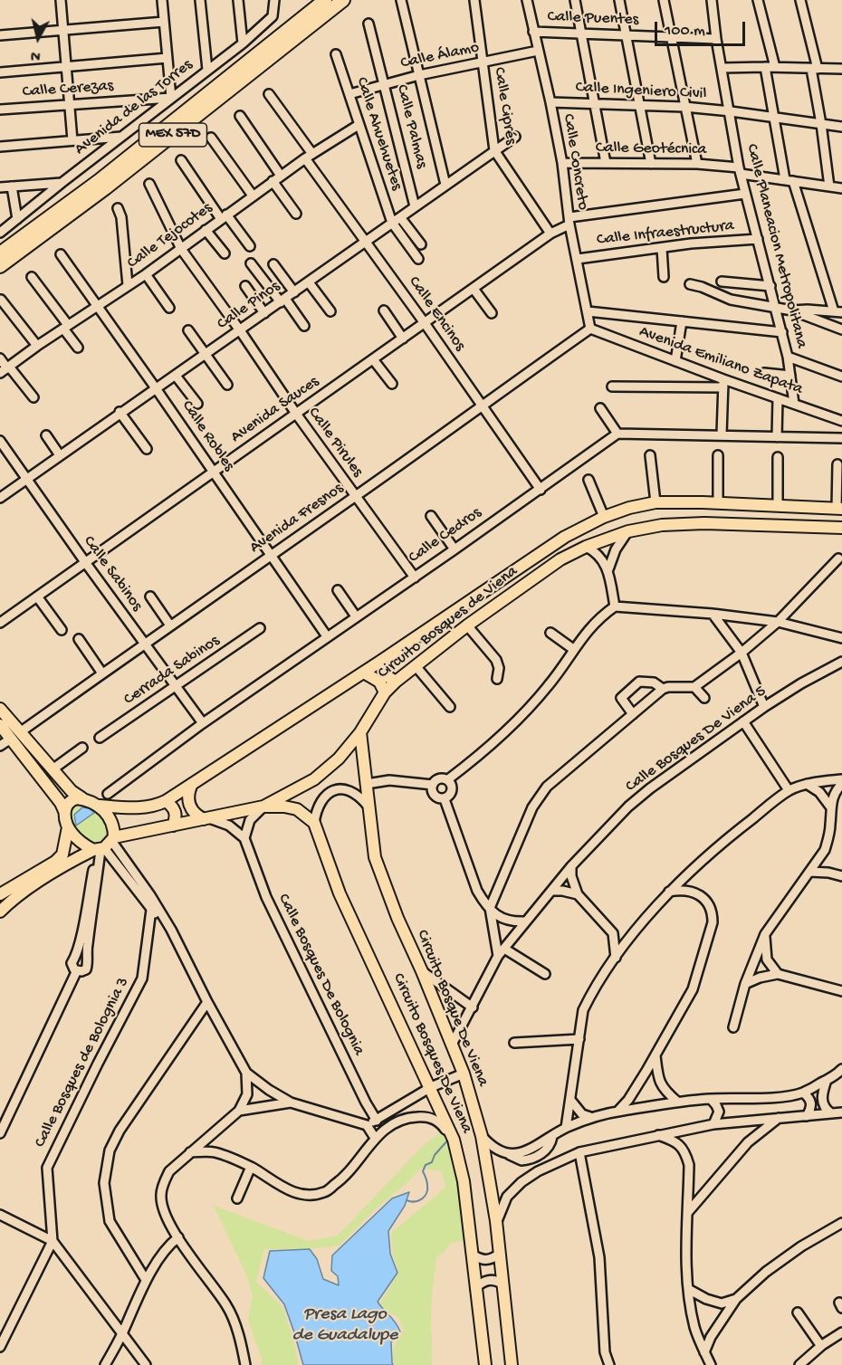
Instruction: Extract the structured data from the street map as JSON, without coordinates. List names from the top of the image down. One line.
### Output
{"streets":{"highway":["MEX 57D"],"main road":["Circuito Bosques de Viena","Circuito Bosque De Viena","Circuito Bosques De Viena"],"street":["Calle Puentes","Calle Álamo","Calle Cerezas","Calle Ingeniero Civil","Calle Ciprés","Avenida de las Torres","Calle Palmas","Calle Ahuehuetes","Calle Geotécnica","Calle Concreto","Calle Infraestructura","Calle Tejocotes","Calle Planeacion Metropolitana","Calle Pinos","Calle Encinos","Avenida Emiliano Zapata","Avenida Sauces","Calle Robles","Calle Pirules","Avenida Fresnos","Calle Cedros","Calle Sabinos","Cerrada Sabinos","Calle Bosques De Viena 5","Calle Bosques De Bolognia","Calle Bosques de Bolognia 3"]},"crossings":[["Calle Puentes","Calle Concreto"],["Calle Puentes","Calle Planeacion Metropolitana"],["Calle Álamo","Calle Ciprés"],["Calle Álamo","Calle Palmas"],["Calle Álamo","Calle Ahuehuetes"],["Calle Álamo","Calle Concreto"],["Calle Cerezas","Avenida de las Torres"],["Calle Ingeniero Civil","Calle Concreto"],["Calle Ingeniero Civil","Calle Planeacion Metropolitana"],["Calle Ciprés","Calle Pinos"],["Calle Ciprés","Avenida Sauces"],["Calle Palmas","Calle Pinos"],["Calle Ahuehuetes","Calle Tejocotes"],["Calle Ahuehuetes","Calle Pinos"],["Calle Geotécnica","Calle Concreto"],["Calle Geotécnica","Calle Planeacion Metropolitana"],["Calle Concreto","Calle Infraestructura"],["Calle Concreto","Avenida Emiliano Zapata"],["Calle Concreto","Avenida Sauces"],["Calle Concreto","Avenida Fresnos"],["Calle Infraestructura","Calle Planeacion Metropolitana"],["Calle Tejocotes","Calle Encinos"],["Calle Tejocotes","Calle Robles"],["Calle Tejocotes","Calle Pirules"],["Calle Planeacion Metropolitana","Avenida Emiliano Zapata"],["Calle Planeacion Metropolitana","Avenida Sauces"],["Calle Pinos","Calle Encinos"],["Calle Pinos","Calle Robles"],["Calle Pinos","Calle Pirules"],["Calle Pinos","Calle Sabinos"],["Calle Encinos","Avenida Sauces"],["Calle Encinos","Avenida Fresnos"],["Calle Encinos","Calle Cedros"],["Avenida Emiliano Zapata","Avenida Fresnos"],["Avenida Sauces","Calle Robles"],["Avenida Sauces","Calle Pirules"],["Avenida Sauces","Calle Sabinos"],["Calle Robles","Avenida Fresnos"],["Calle Robles","Calle Cedros"],["Calle Pirules","Avenida Fresnos"],["Calle Pirules","Calle Cedros"],["Avenida Fresnos","Calle Sabinos"],["Calle Cedros","Calle Sabinos"],["Calle Sabinos","Cerrada Sabinos"],["Circuito Bosques de Viena","Circuito Bosque De Viena"],["Calle Bosques De Viena 5","Circuito Bosque De Viena"]],"water":["Presa Lago de Guadalupe"],"scale_bar":"100 m","north":"bottom"}
